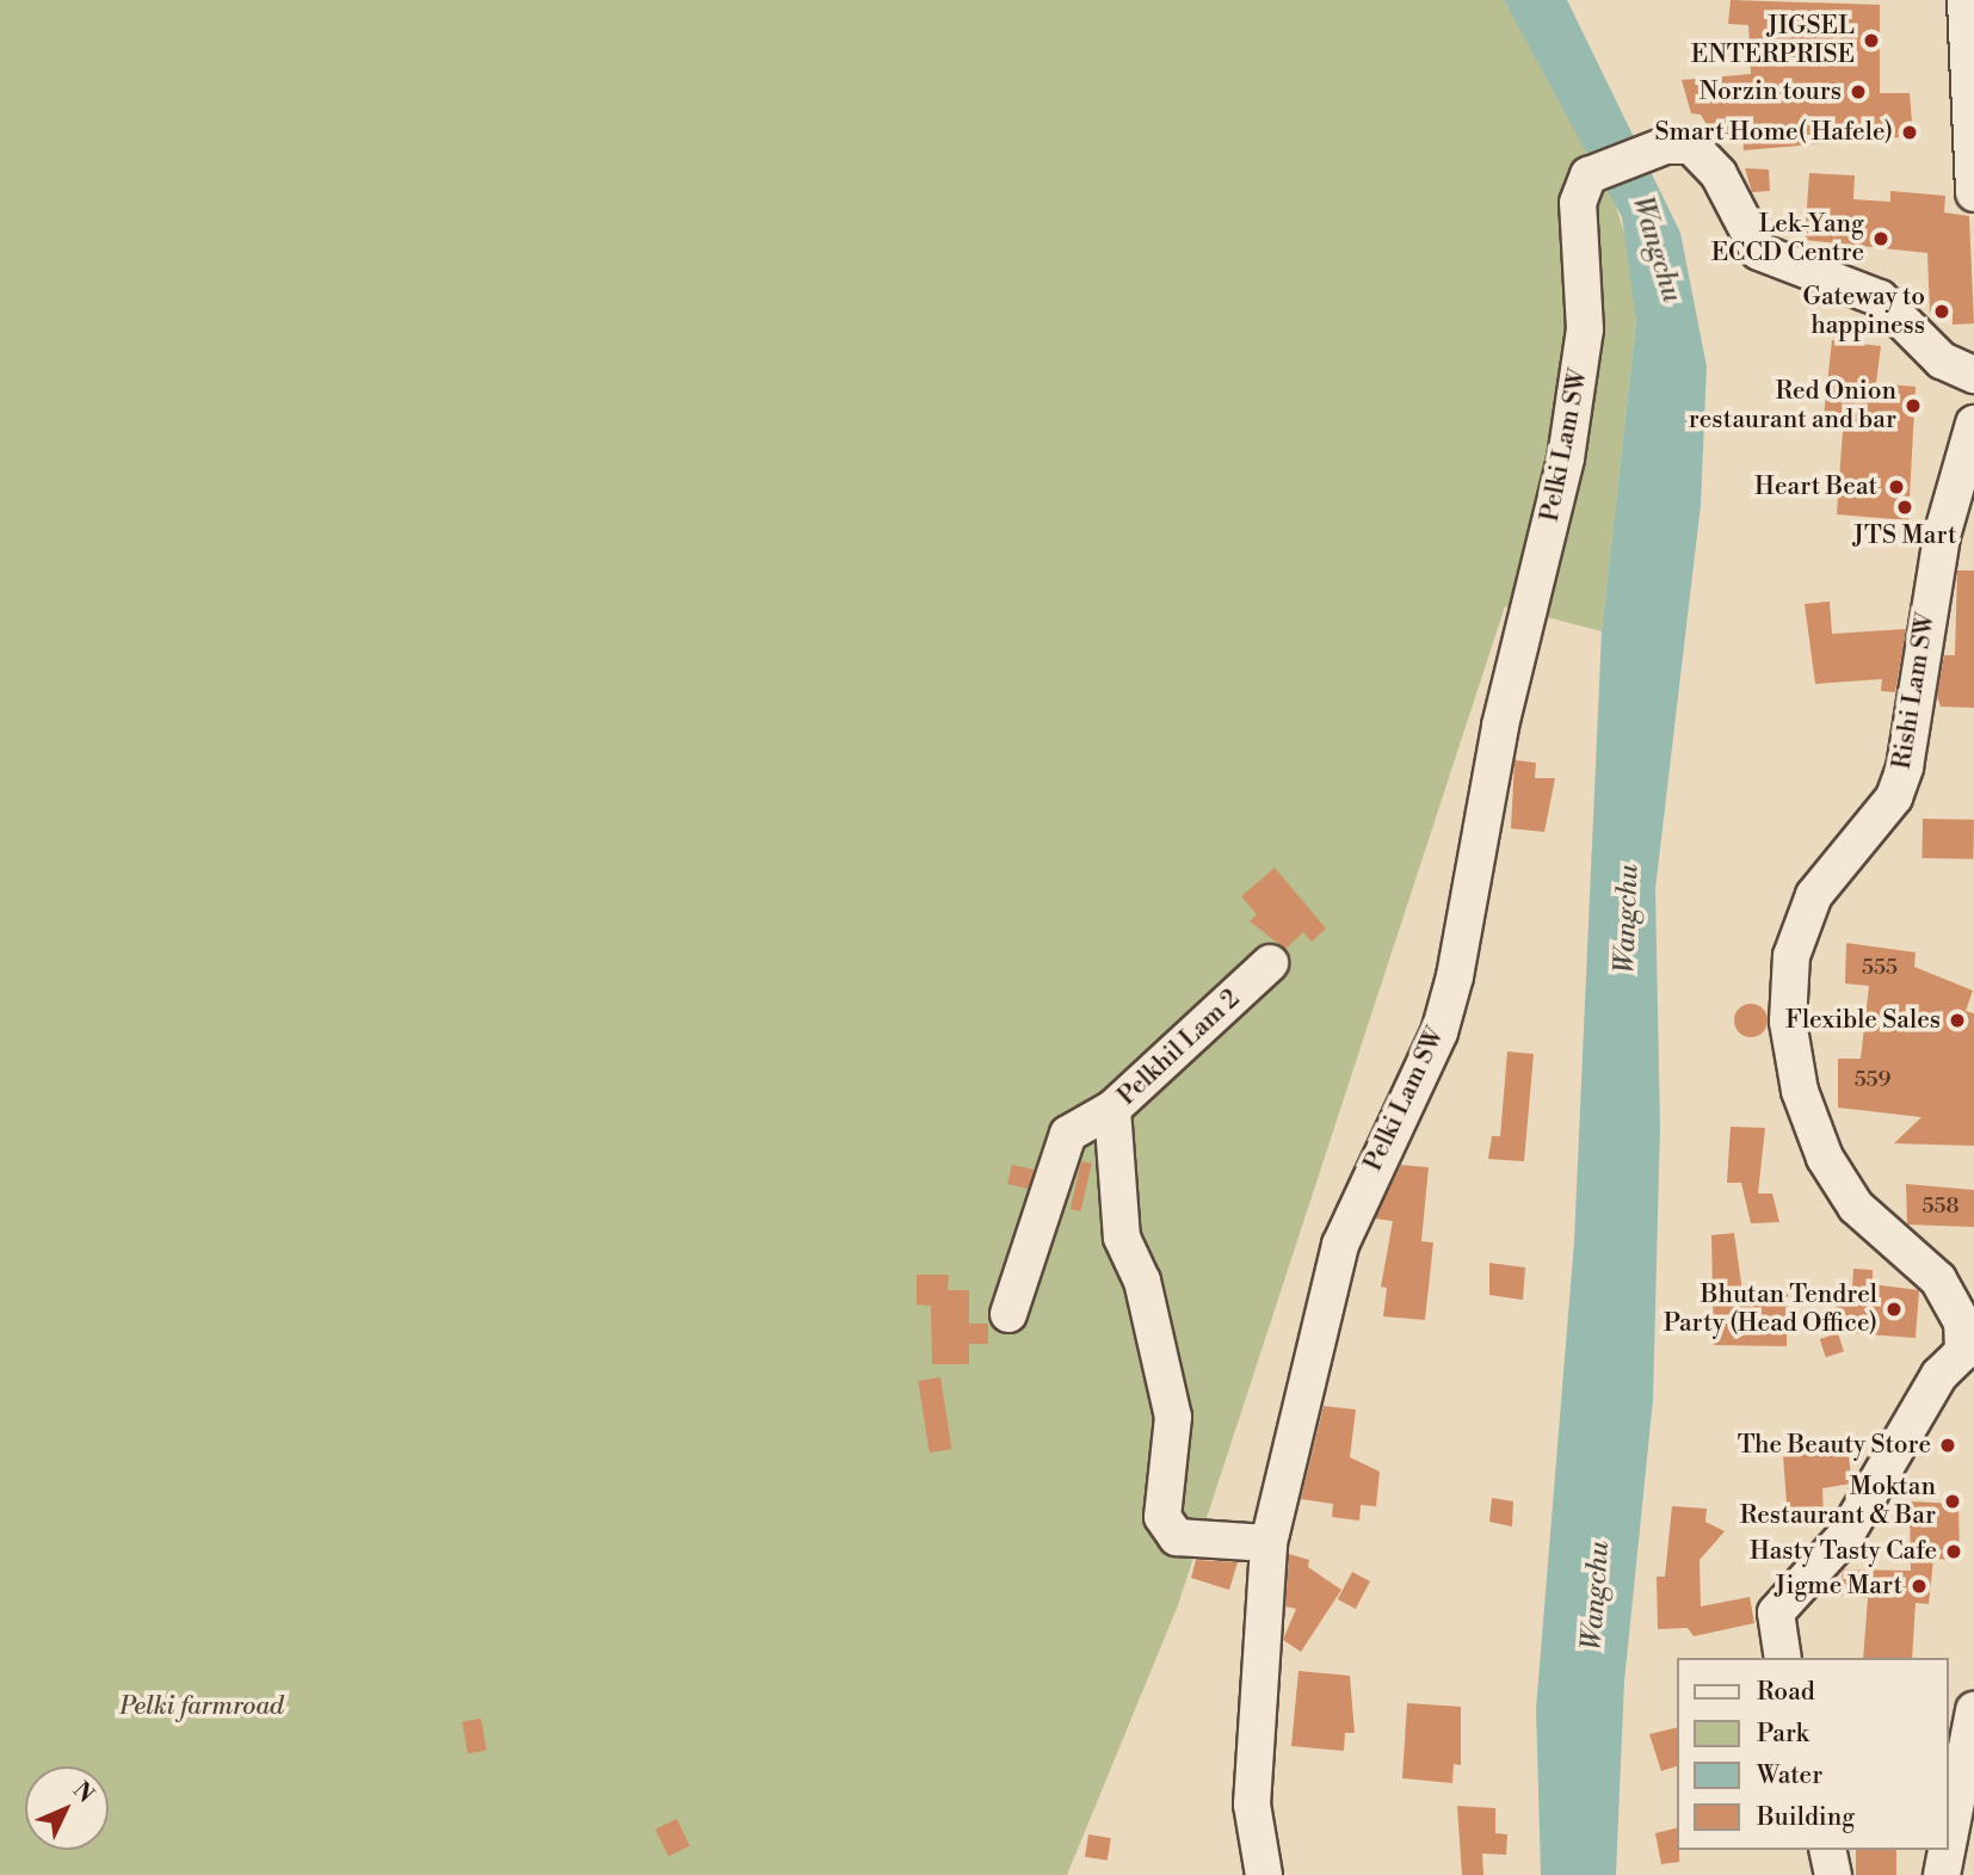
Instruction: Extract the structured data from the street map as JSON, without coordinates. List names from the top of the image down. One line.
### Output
{"streets":{"street":["Pelki Lam SW","Rishi Lam SW","Pelkhil Lam 2"]},"crossings":[["Pelki Lam SW","Pelkhil Lam 2"]],"water":["Wangchu"],"parks":["Pelki farmroad"],"places":["JIGSEL ENTERPRISE","Norzin tours","Smart Home( Hafele)","Lek-Yang ECCD Centre","Gateway to happiness","Red Onion restaurant and bar","Heart Beat","JTS Mart","Flexible Sales","Bhutan Tendrel Party (Head Office)","The Beauty Store","Moktan Restaurant & Bar","Hasty Tasty Cafe","Jigme Mart"],"house_numbers":["555","559","558"],"legend":["Road","Park","Water","Building"],"north":"top right"}
